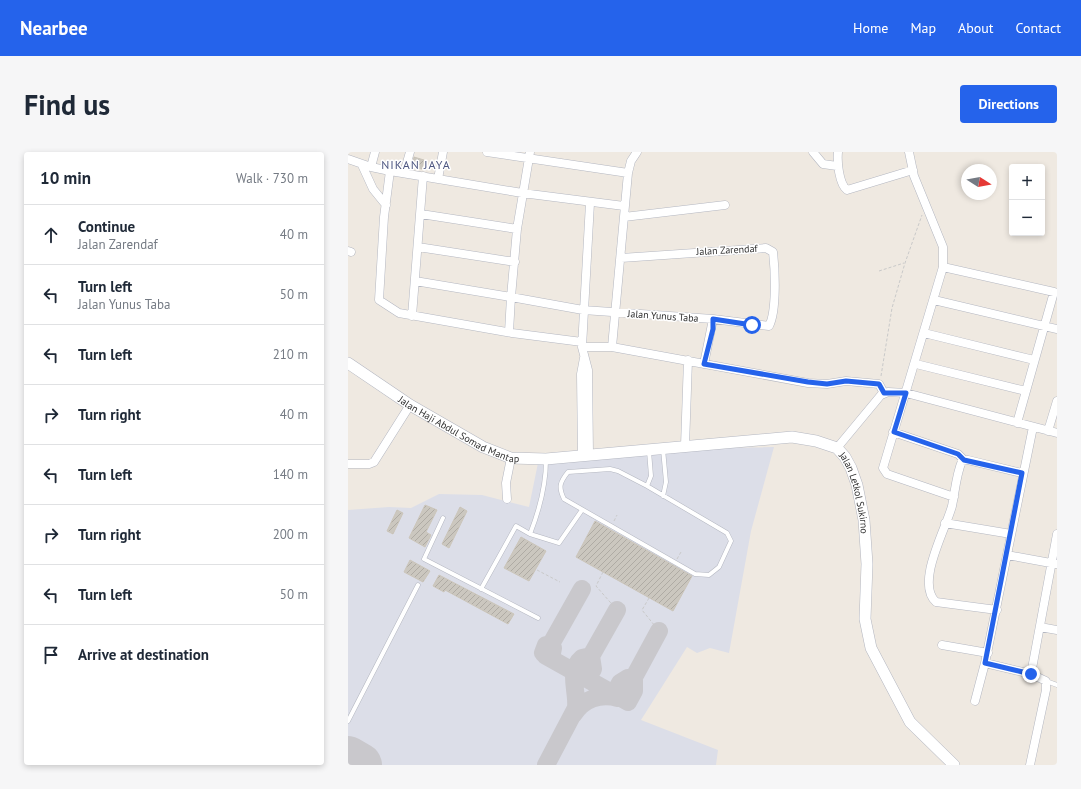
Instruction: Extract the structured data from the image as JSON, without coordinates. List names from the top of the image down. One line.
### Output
{"streets":{"main road":["Jalan Haji Abdul Somad Mantap","Jalan Letkol Sukirno"],"street":["Jalan Zarendaf","Jalan Yunus Taba"]},"crossings":[["Jalan Zarendaf","Jalan Yunus Taba"],["Jalan Haji Abdul Somad Mantap","Jalan Letkol Sukirno"]],"districts":["NIKAN JAYA"],"north":"right","page":{"header":"Nearbee","nav":["Home","Map","About","Contact"],"buttons":"Directions","title":"Find us","heading":["10 min","Walk · 730 m"],"map_buttons":["+","−"],"list":[["Continue","Jalan Zarendaf","40 m"],["Turn left","Jalan Yunus Taba","50 m"],["Turn left","210 m"],["Turn right","40 m"],["Turn left","140 m"],["Turn right","200 m"],["Turn left","50 m"],"Arrive at destination"]}}
